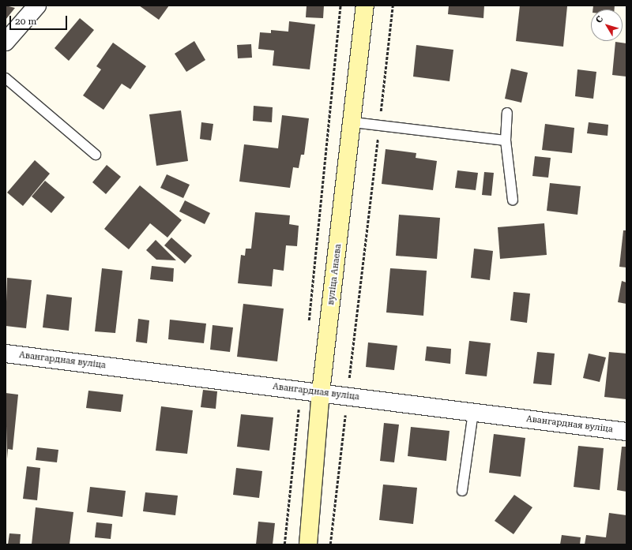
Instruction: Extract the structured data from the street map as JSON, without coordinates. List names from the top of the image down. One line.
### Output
{"streets":{"street":["вуліца Анаева","Авангардная вуліца"]},"crossings":[["вуліца Анаева","Авангардная вуліца"]],"scale_bar":"20 m","north":"top left"}
